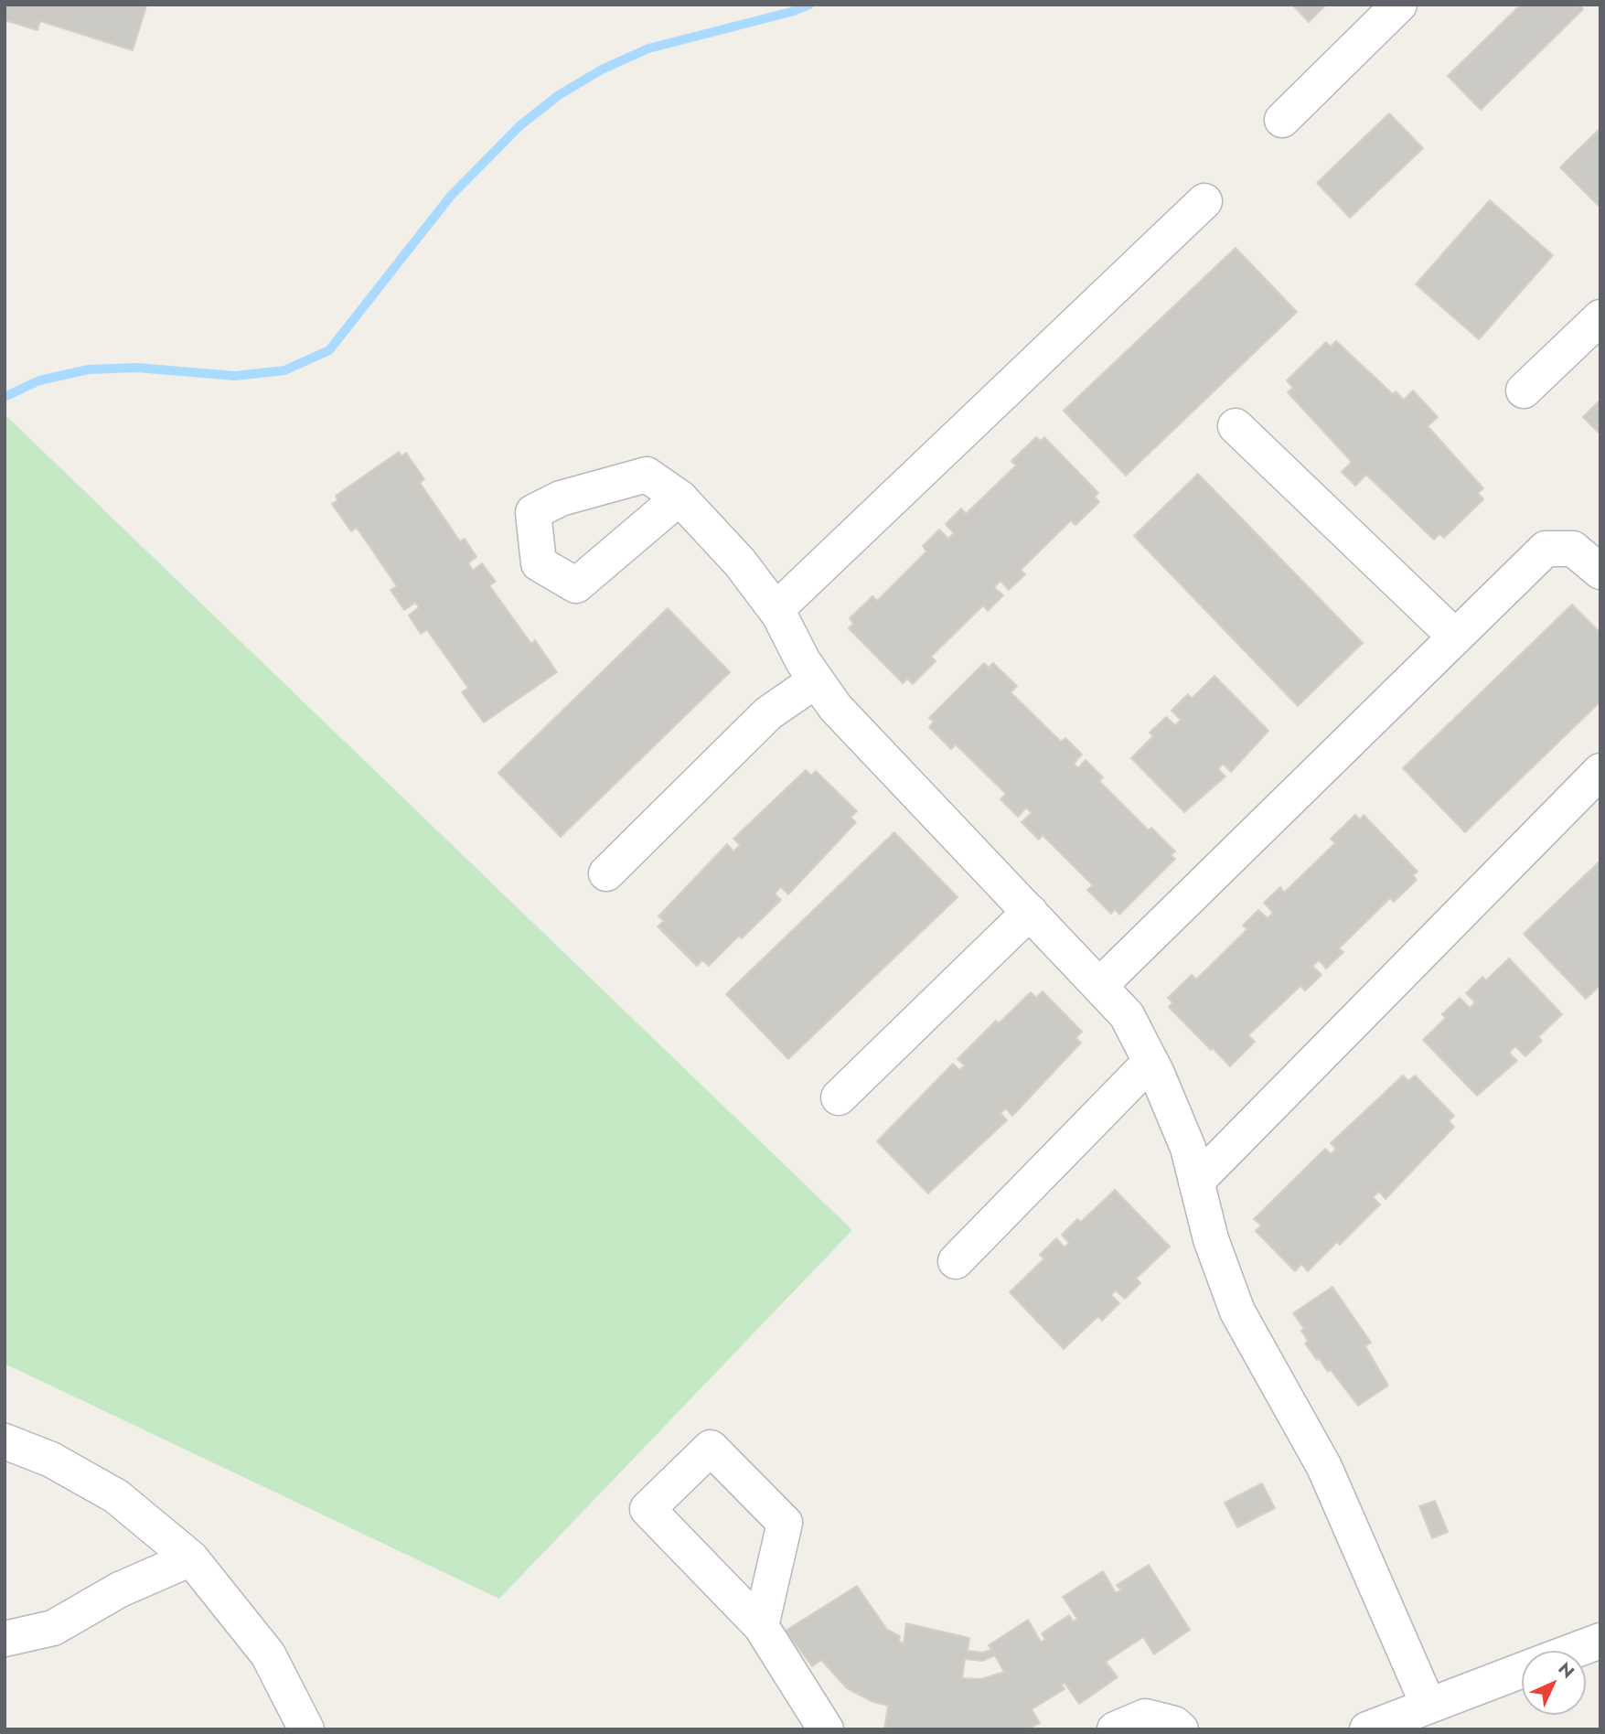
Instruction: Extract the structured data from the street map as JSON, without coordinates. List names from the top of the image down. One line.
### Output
{"north":"top right"}
